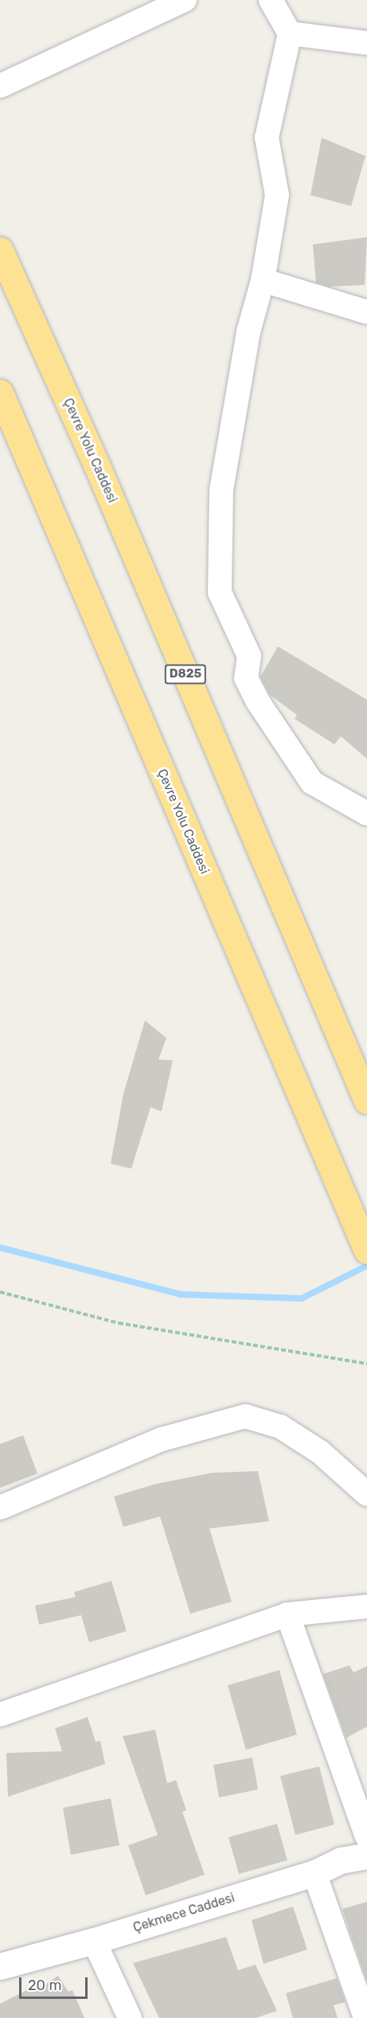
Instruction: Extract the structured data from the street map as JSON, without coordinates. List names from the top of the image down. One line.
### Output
{"streets":{"highway":["Çevre Yolu Caddesi","D825"],"main road":["Çekmece Caddesi"]},"scale_bar":"20 m"}
